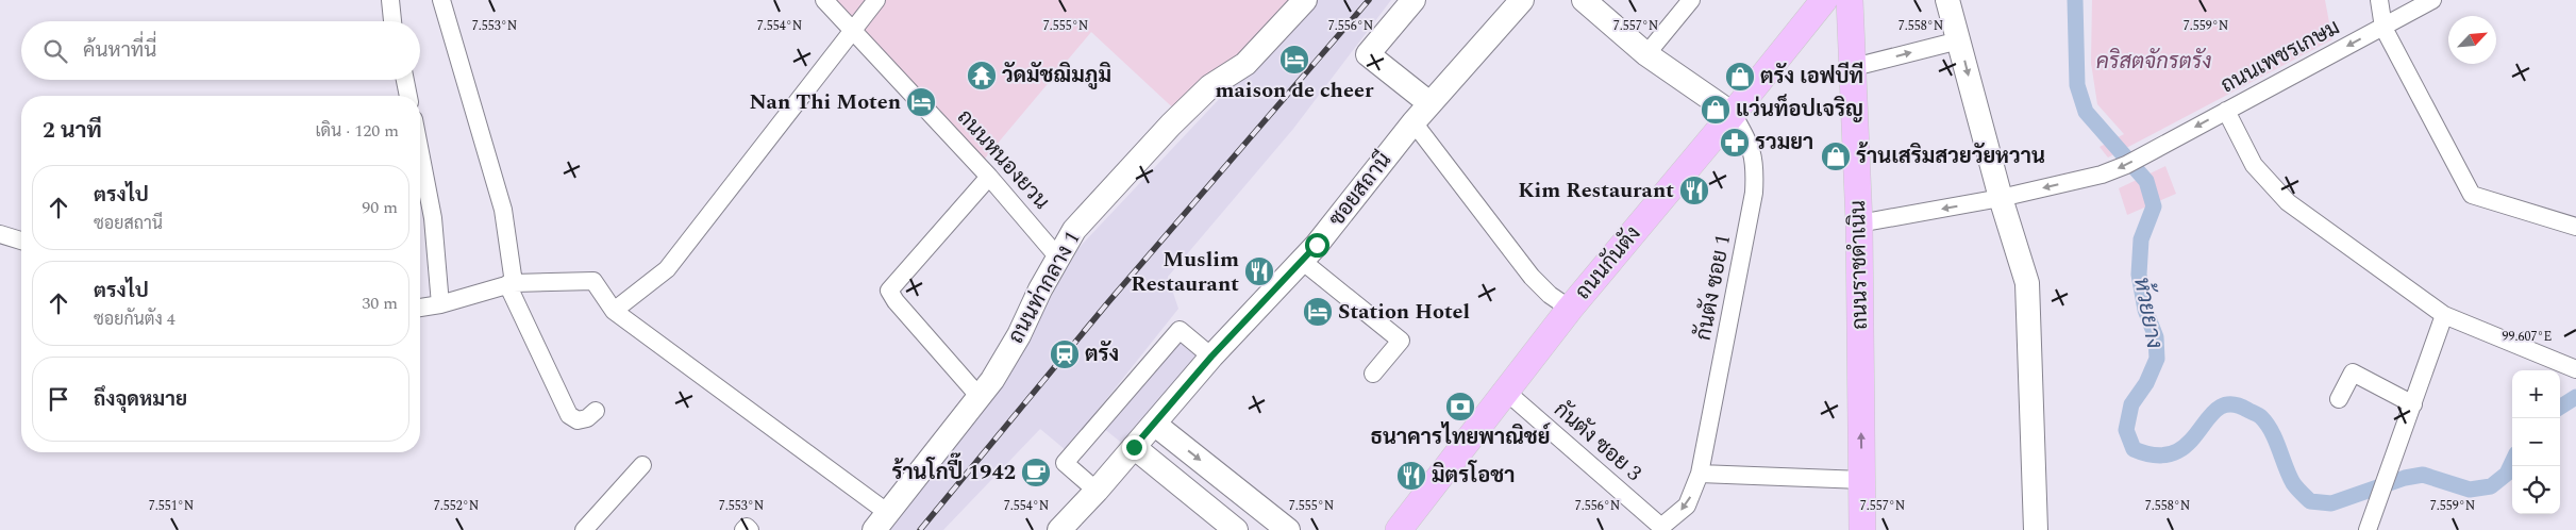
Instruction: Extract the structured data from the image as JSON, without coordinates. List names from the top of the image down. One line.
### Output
{"streets":{"main road":["ถนนกันตัง","ถนนราชดำเนิน"],"street":["ถนนเพชรเกษม","ถนนหนองยวน","ซอยสถานี","ถนนท่ากลาง 1","กันตัง ซอย 1","กันตัง ซอย 3"]},"crossings":[["ถนนเพชรเกษม","ถนนราชดำเนิน"],["ถนนหนองยวน","ถนนท่ากลาง 1"],["ถนนกันตัง","กันตัง ซอย 1"],["ถนนกันตัง","กันตัง ซอย 3"],["กันตัง ซอย 1","กันตัง ซอย 3"]],"one_way":["ถนนเพชรเกษม","ถนนราชดำเนิน"],"water":["ห้วยยาง"],"parks":["คริสตจักรตรัง"],"places":{"hotel":["maison de cheer","Nan Thi Moten","Station Hotel"],"temple":["วัดมัชฌิมภูมิ"],"shop":["ตรัง เอฟบีที","แว่นท็อปเจริญ","ร้านเสริมสวยวัยหวาน"],"pharmacy":["รวมยา"],"restaurant":["Kim Restaurant","Muslim Restaurant","มิตรโอชา"],"station":["ตรัง"],"bank":["ธนาคารไทยพาณิชย์"],"cafe":["ร้านโกปี๊ 1942"]},"north":"top right","page":{"search":"ค้นหาที่นี่","heading":["2 นาที","เดิน · 120 m"],"list":[["ตรงไป","ซอยสถานี","90 m"],["ตรงไป","ซอยกันตัง 4","30 m"],"ถึงจุดหมาย"],"map_buttons":["+","−"]},"coordinates":["7.554°N","7.556°N","7.553°N","7.555°N","7.557°N","7.558°N","7.559°N","99.607°E","7.551°N","7.552°N"]}
